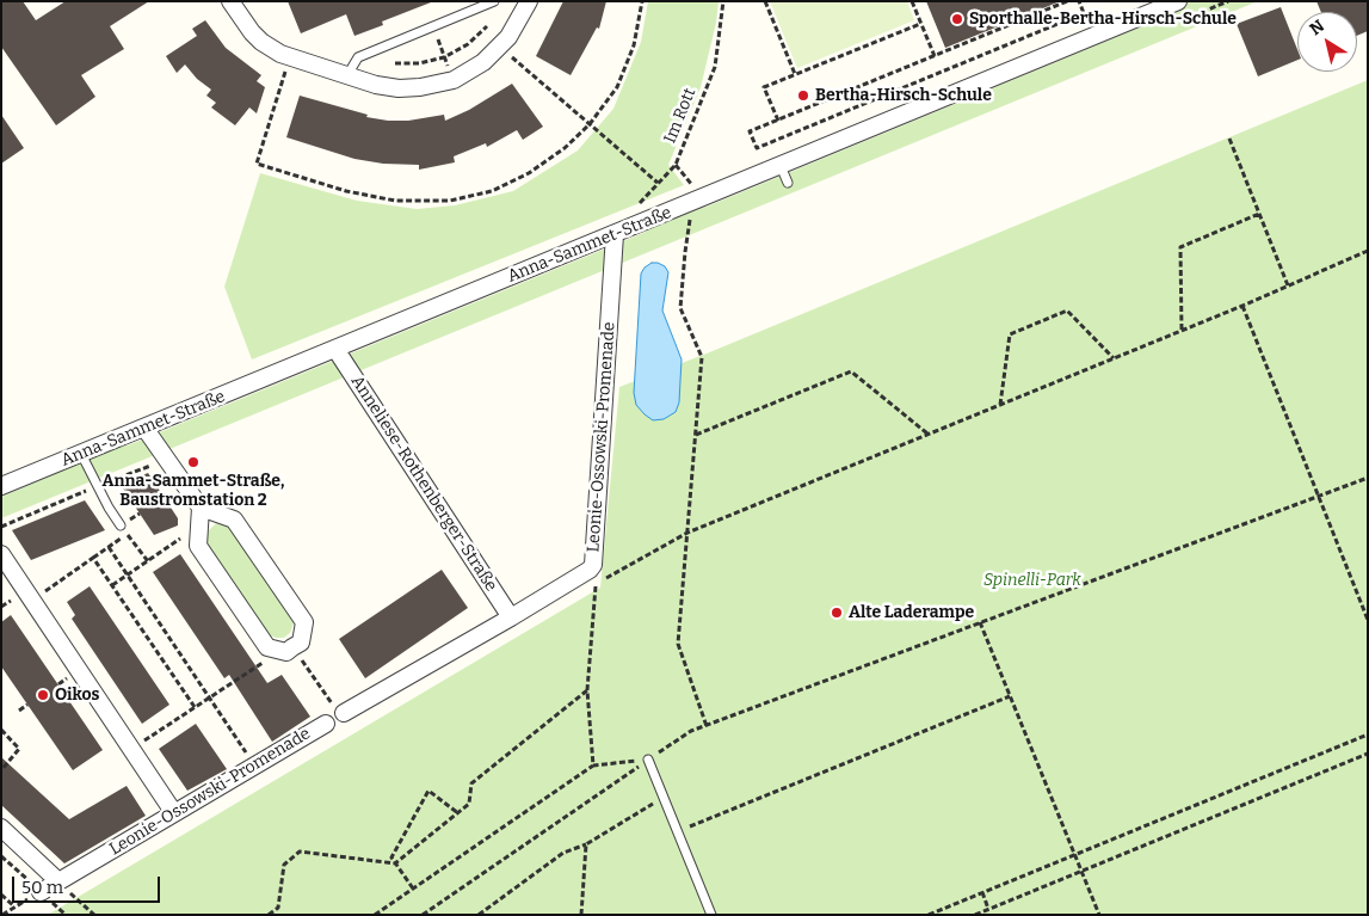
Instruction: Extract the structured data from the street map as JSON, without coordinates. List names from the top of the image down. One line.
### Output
{"streets":{"street":["Anna-Sammet-Straße","Leonie-Ossowski-Promenade","Anneliese-Rothenberger-Straße"],"path":["Im Rott"]},"crossings":[["Im Rott","Anna-Sammet-Straße"],["Anna-Sammet-Straße","Leonie-Ossowski-Promenade"],["Anna-Sammet-Straße","Anneliese-Rothenberger-Straße"],["Leonie-Ossowski-Promenade","Anneliese-Rothenberger-Straße"]],"parks":["Spinelli-Park"],"places":["Sporthalle-Bertha-Hirsch-Schule","Bertha-Hirsch-Schule","Anna-Sammet-Straße, Baustromstation 2","Alte Laderampe","Oikos"],"scale_bar":"50 m","north":"top left"}
